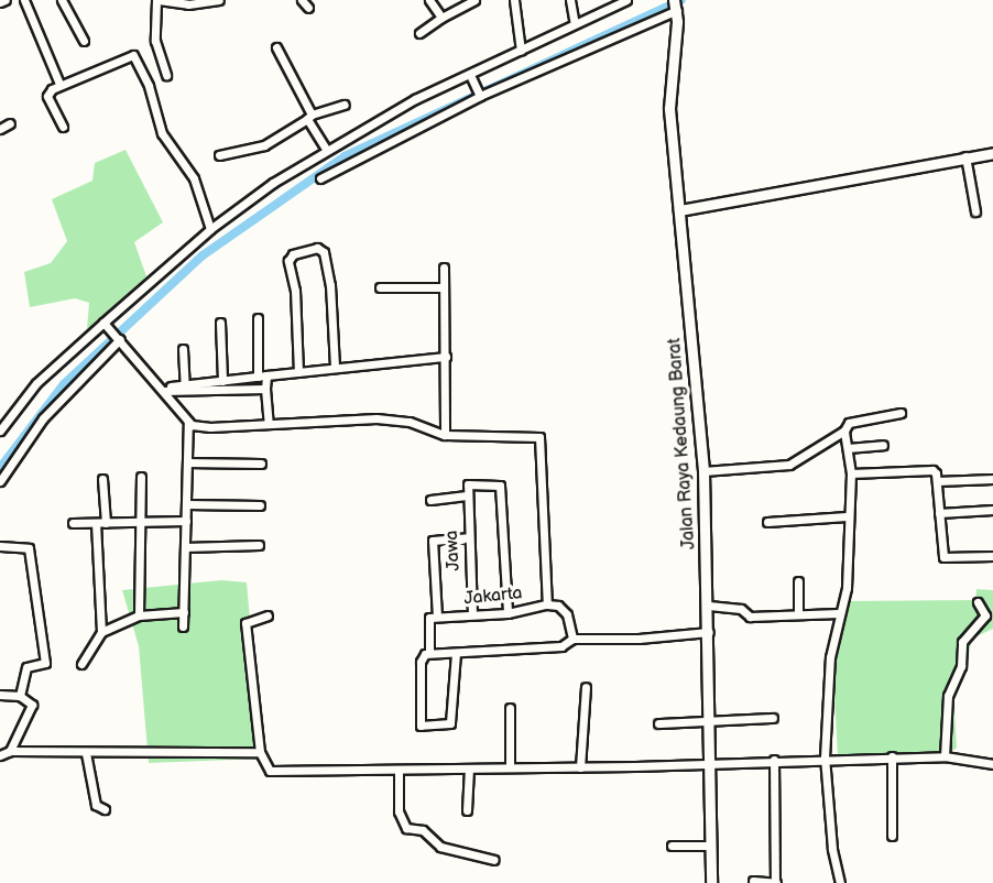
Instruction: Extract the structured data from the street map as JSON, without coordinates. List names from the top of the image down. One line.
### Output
{"streets":{"street":["Jalan Raya Kedaung Barat","Jawa","Jakarta"]},"crossings":[["Jawa","Jakarta"]]}
